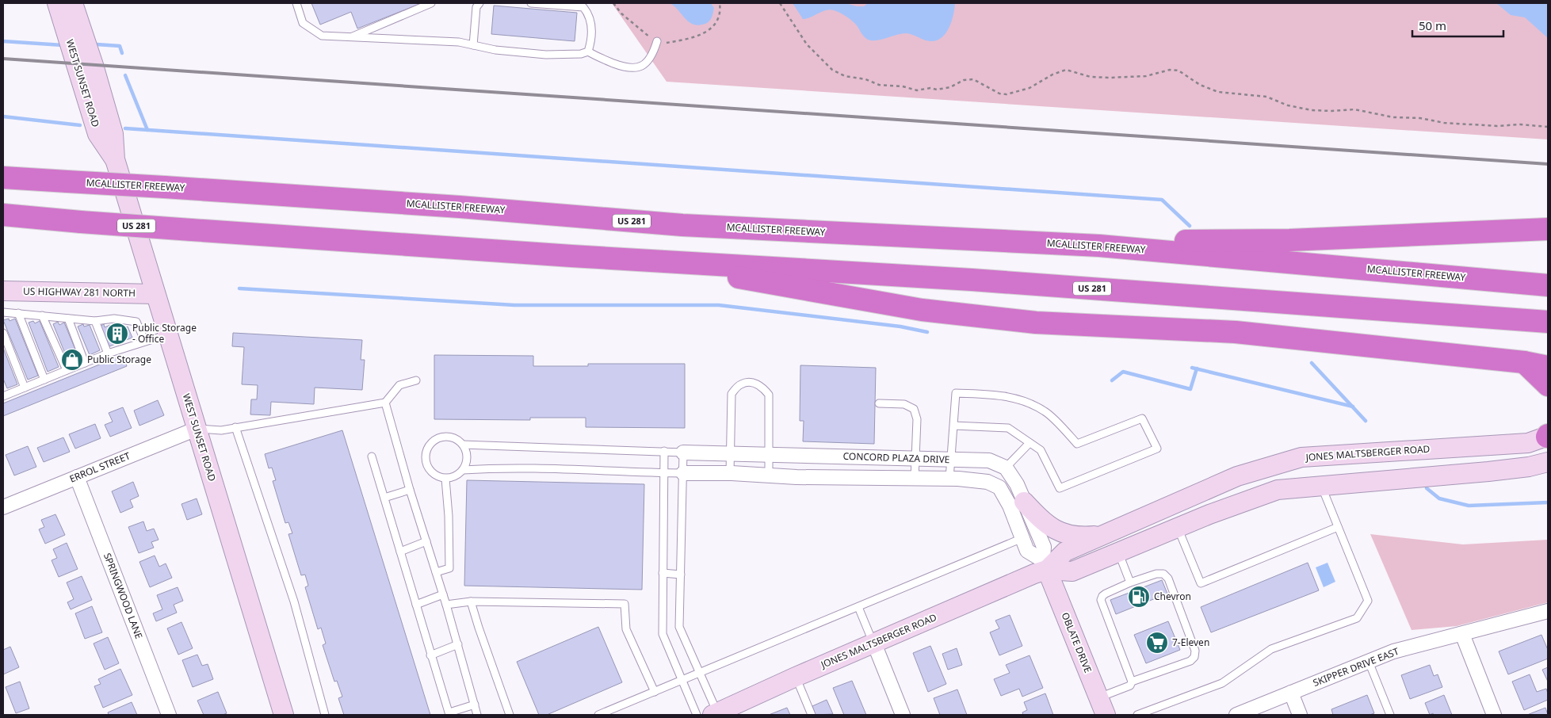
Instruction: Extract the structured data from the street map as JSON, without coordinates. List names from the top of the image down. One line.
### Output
{"streets":{"highway":["MCALLISTER FREEWAY","US 281"],"main road":["WEST SUNSET ROAD","US HIGHWAY 281 NORTH","JONES MALTSBERGER ROAD","OBLATE DRIVE"],"street":["CONCORD PLAZA DRIVE","ERROL STREET","SPRINGWOOD LANE","SKIPPER DRIVE EAST"]},"crossings":[["WEST SUNSET ROAD","US HIGHWAY 281 NORTH"],["WEST SUNSET ROAD","ERROL STREET"],["JONES MALTSBERGER ROAD","CONCORD PLAZA DRIVE"],["JONES MALTSBERGER ROAD","OBLATE DRIVE"],["CONCORD PLAZA DRIVE","OBLATE DRIVE"],["ERROL STREET","SPRINGWOOD LANE"]],"places":{"building":["Public Storage - Office"],"shop":["Public Storage"],"fuel station":["Chevron"],"supermarket":["7-Eleven"]},"scale_bar":"50 m"}
